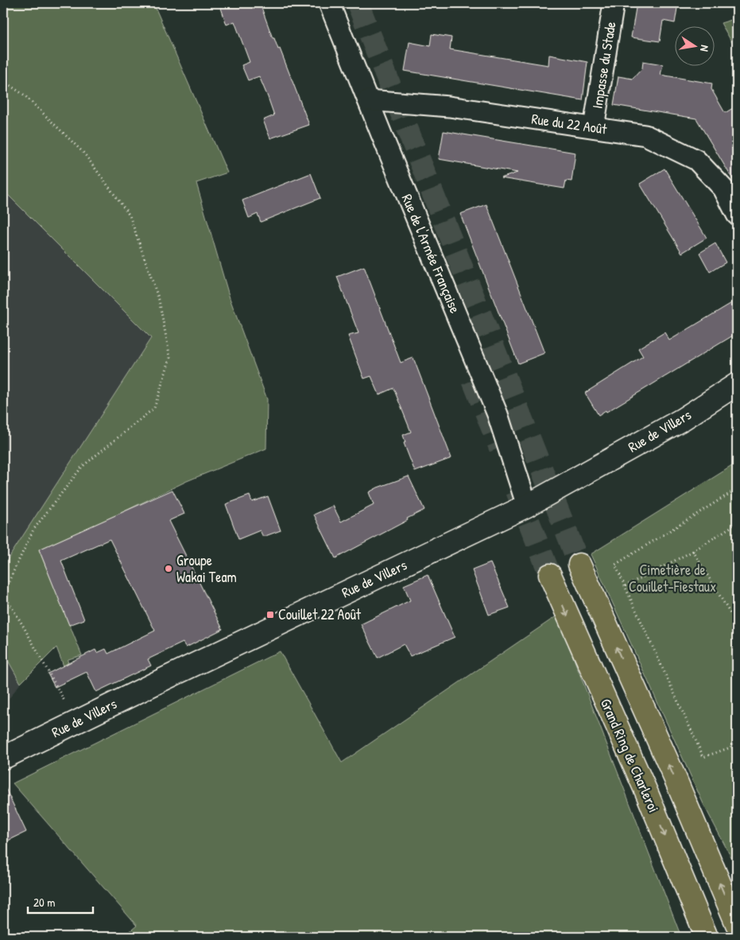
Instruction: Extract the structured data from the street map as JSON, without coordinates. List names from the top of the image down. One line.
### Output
{"streets":{"highway":["Grand Ring de Charleroi"],"street":["Impasse du Stade","Rue du 22 Août","Rue de l'Armée Française","Rue de Villers"]},"crossings":[["Impasse du Stade","Rue du 22 Août"],["Rue du 22 Août","Rue de l'Armée Française"],["Rue de l'Armée Française","Rue de Villers"]],"parks":["Cimetière de Couillet-Fiestaux"],"places":{"other":["Groupe Wakai Team"],"transit":["Couillet 22 Août"]},"scale_bar":"20 m","north":"right"}
